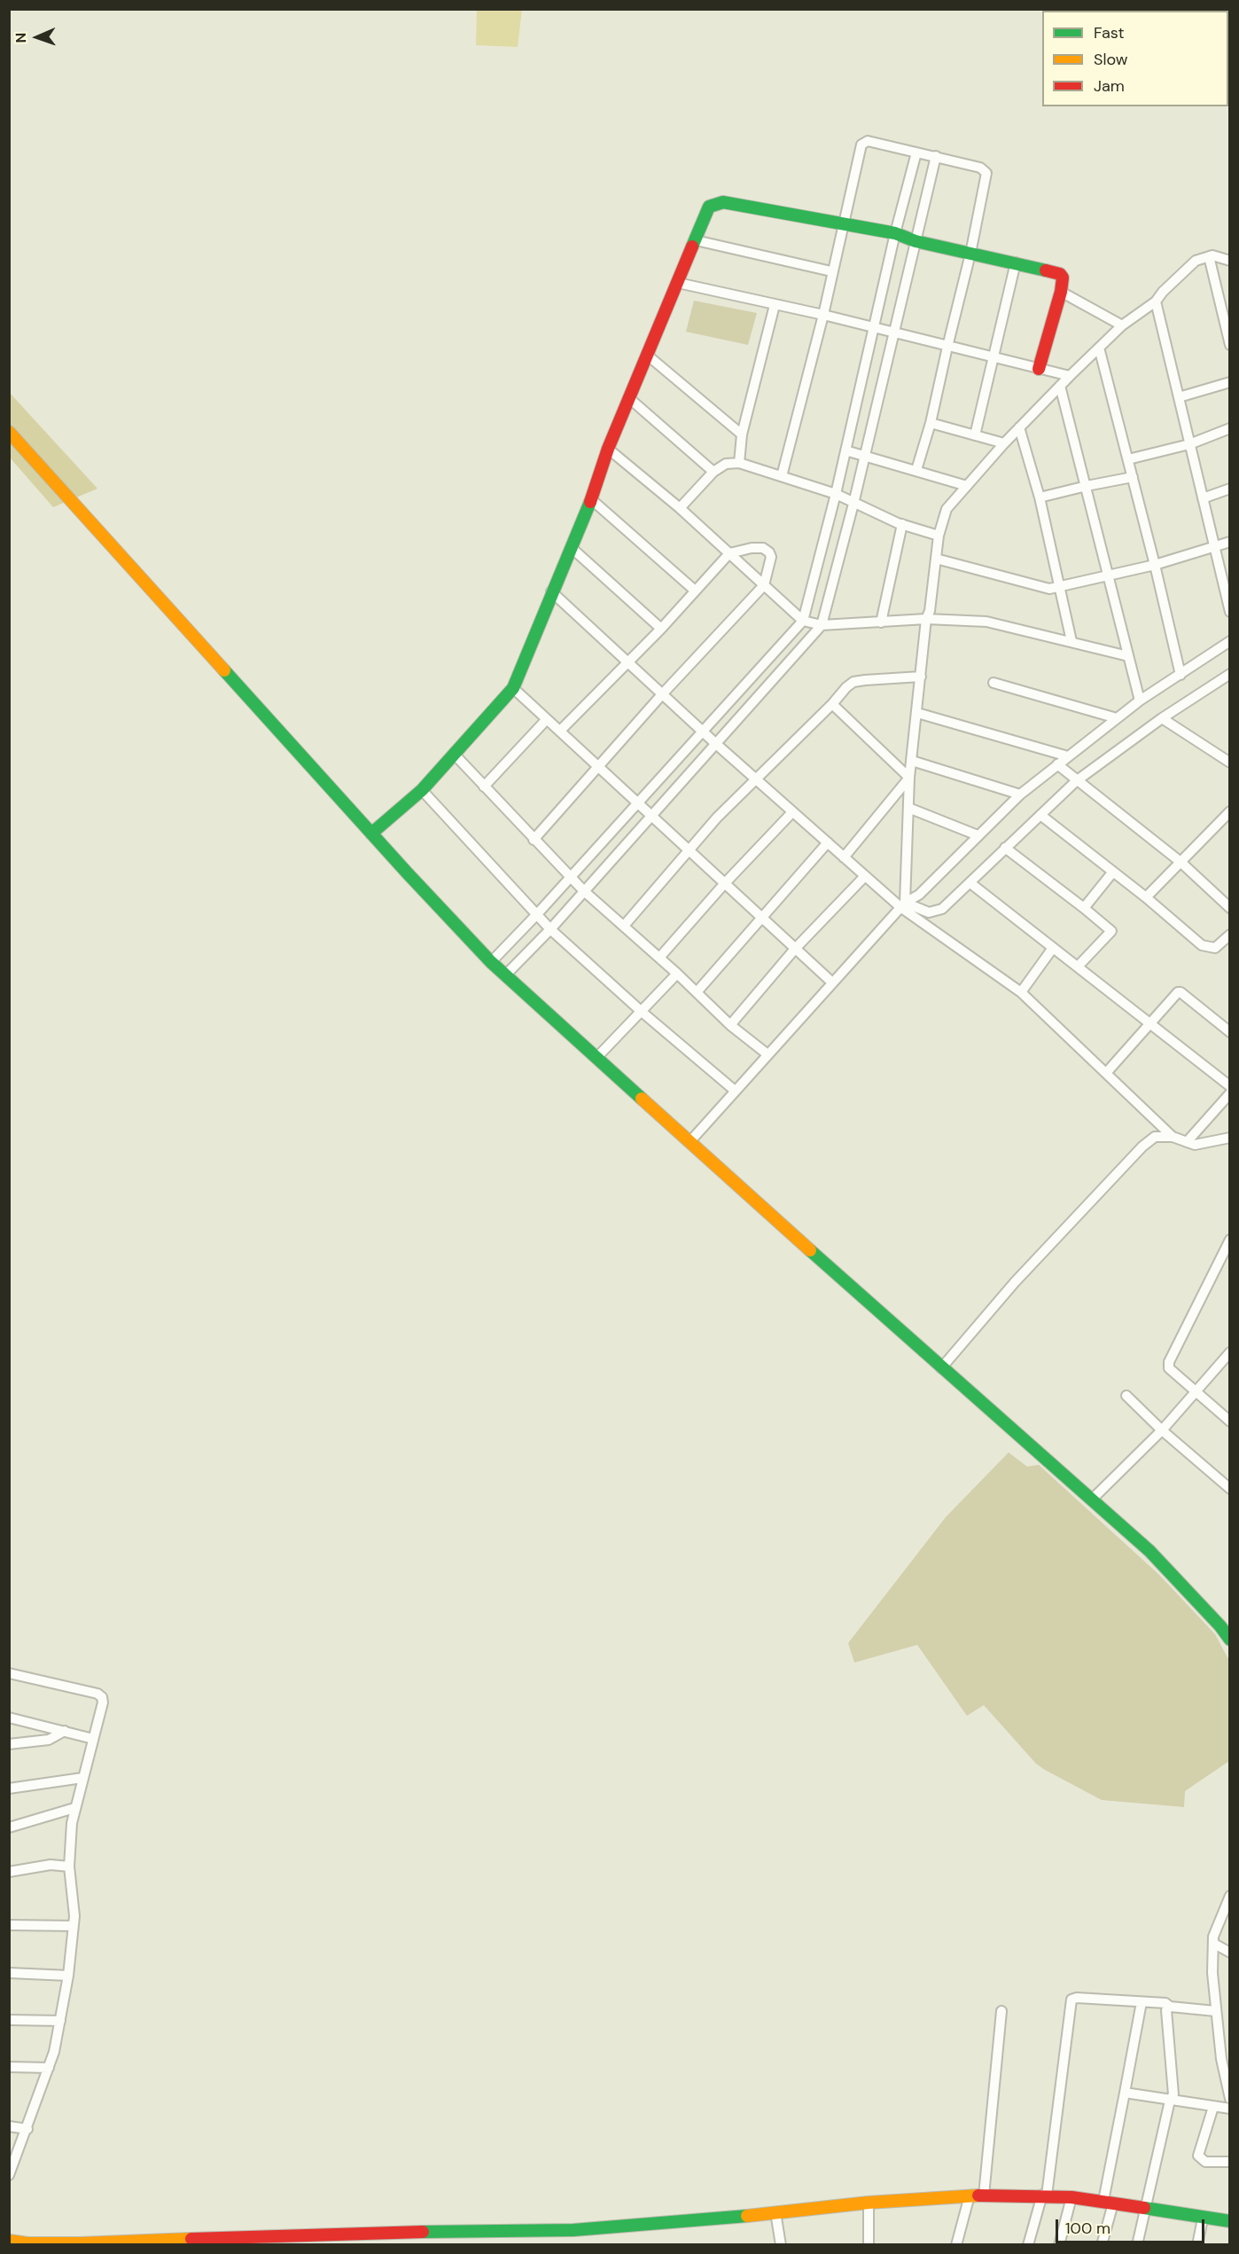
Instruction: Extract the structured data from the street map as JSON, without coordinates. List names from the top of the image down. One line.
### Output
{"legend":["Fast","Slow","Jam"],"scale_bar":"100 m","north":"left"}
